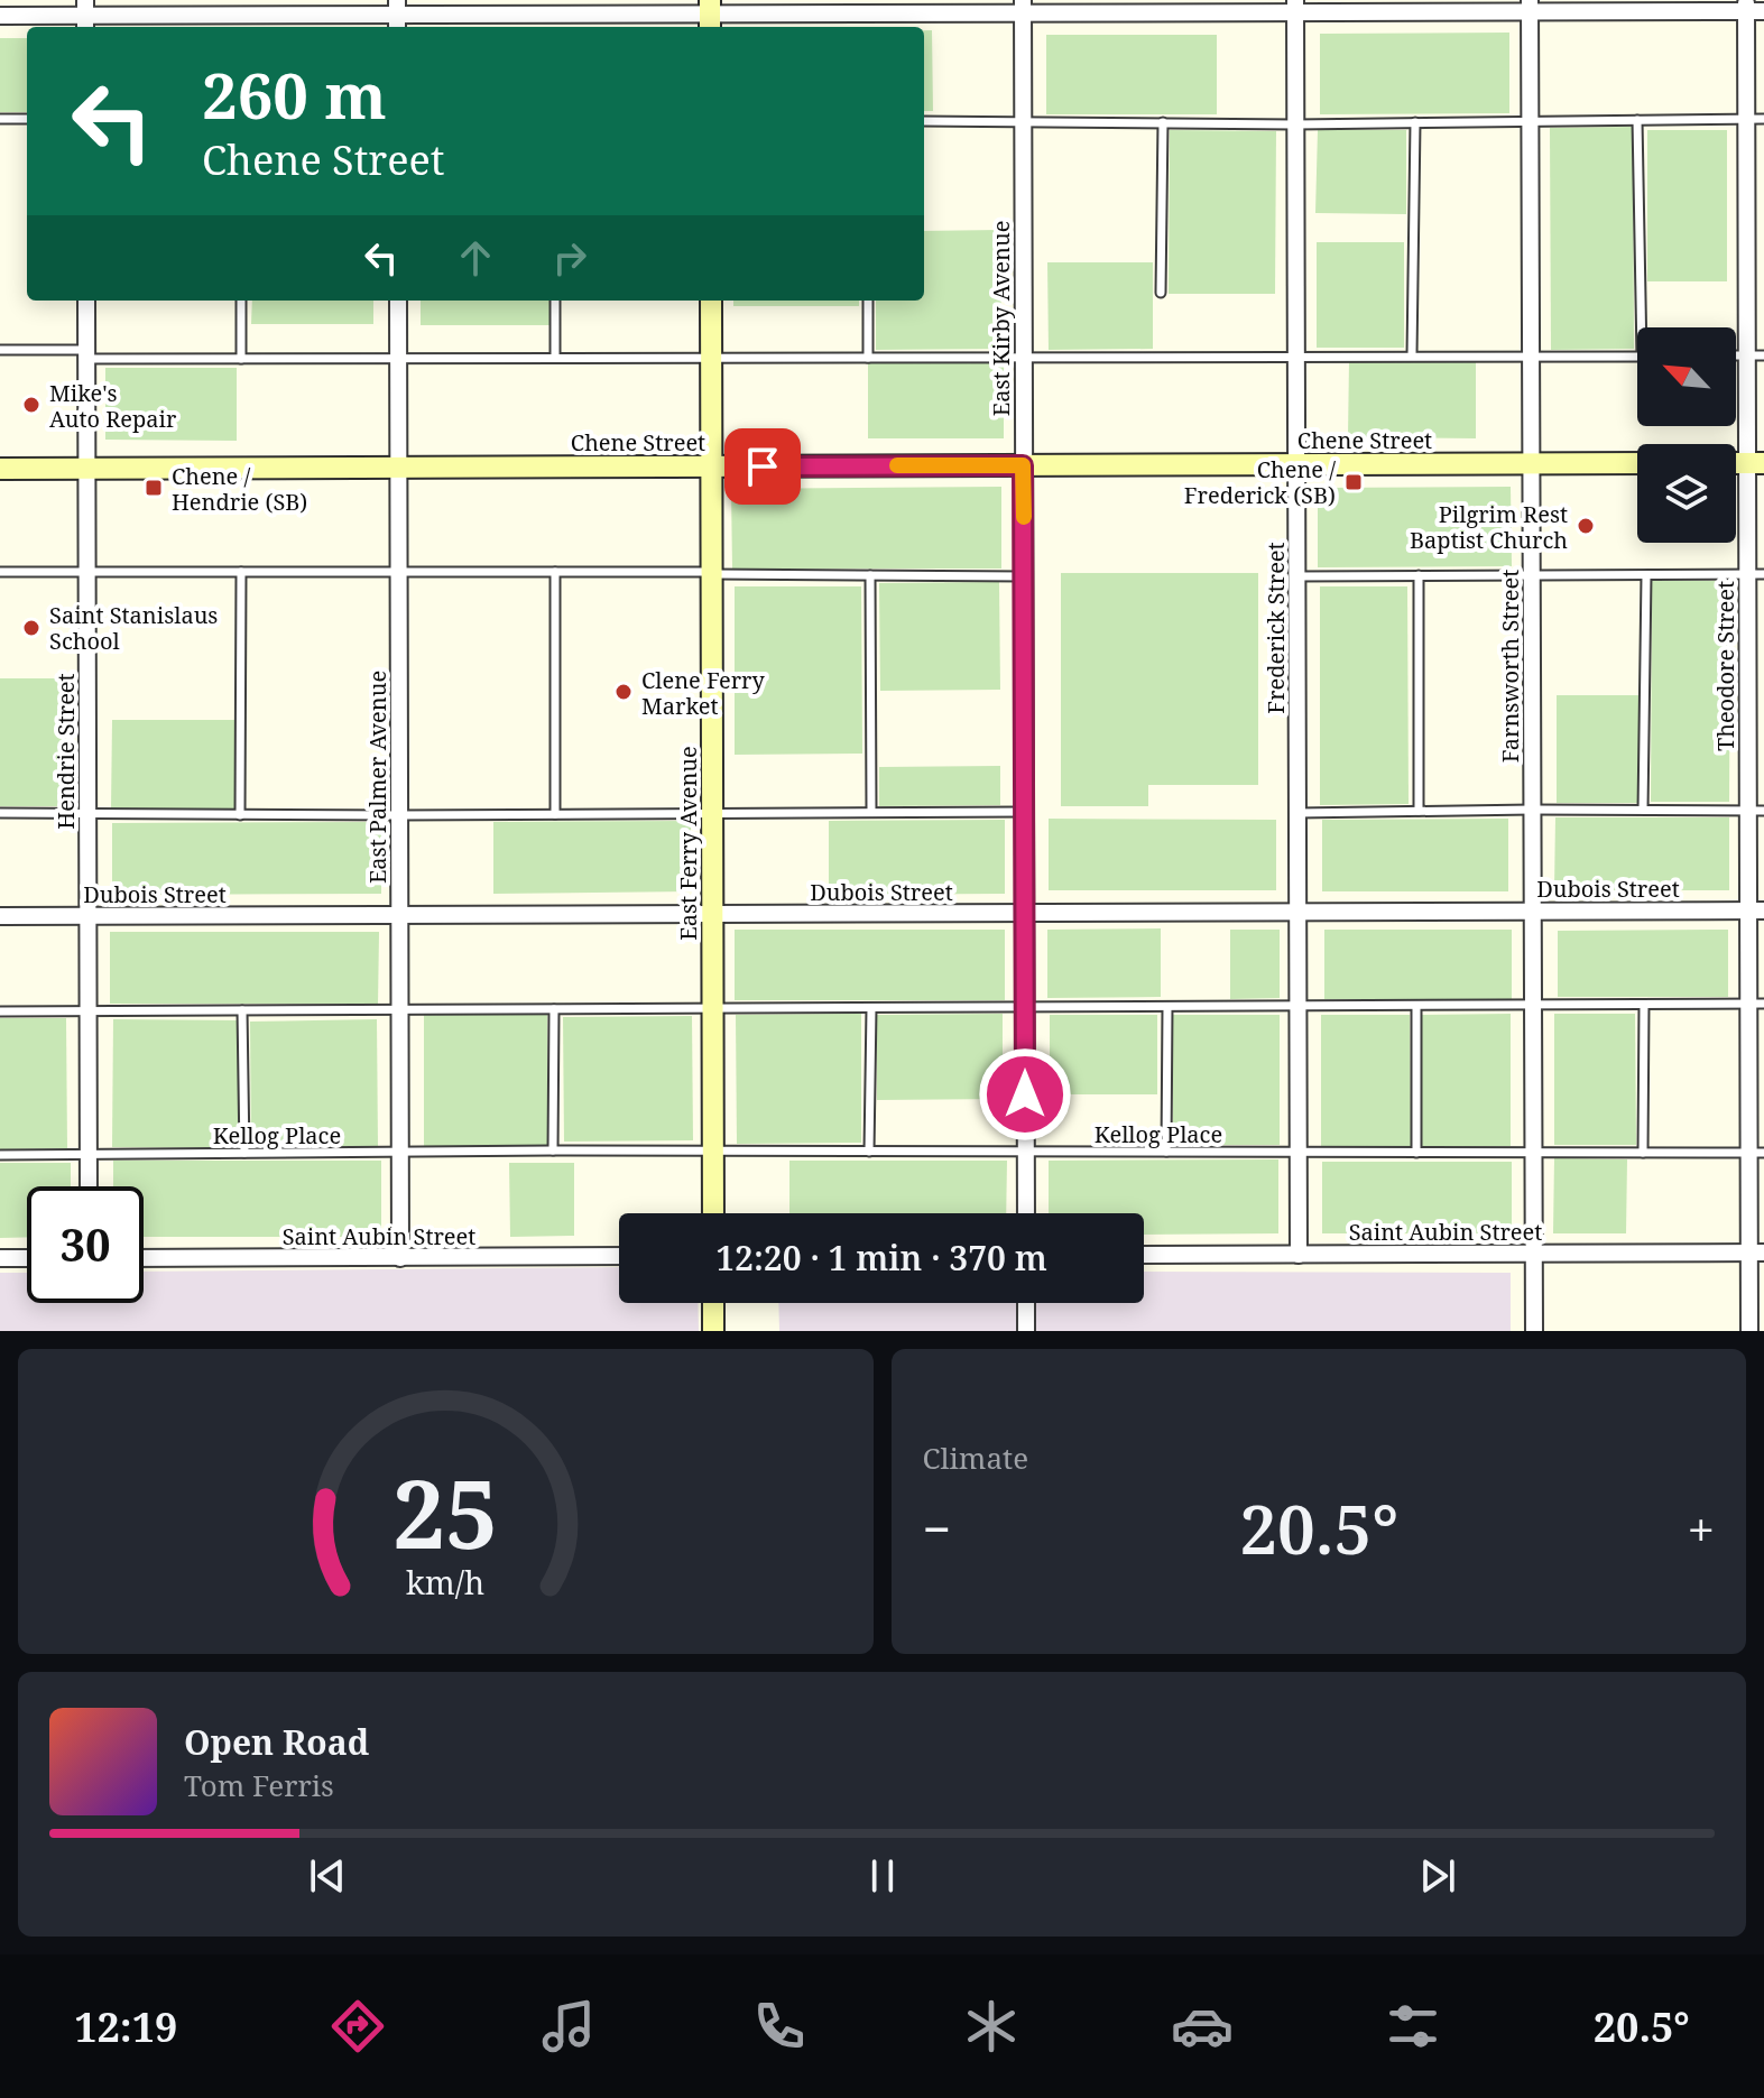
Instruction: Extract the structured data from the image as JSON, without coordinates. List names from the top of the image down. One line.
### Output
{"streets":{"street":["East Kirby Avenue","Chene Street","Frederick Street","Farnsworth Street","Theodore Street","Hendrie Street","East Palmer Avenue","East Ferry Avenue","Dubois Street","Saint Aubin Street"],"lane":["Kellog Place"]},"crossings":[["East Kirby Avenue","Chene Street"],["East Kirby Avenue","Dubois Street"],["East Kirby Avenue","Kellog Place"],["Chene Street","Frederick Street"],["Chene Street","Farnsworth Street"],["Chene Street","Hendrie Street"],["Chene Street","East Palmer Avenue"],["Chene Street","East Ferry Avenue"],["Frederick Street","Dubois Street"],["Frederick Street","Kellog Place"],["Frederick Street","Saint Aubin Street"],["Farnsworth Street","Dubois Street"],["Farnsworth Street","Kellog Place"],["Farnsworth Street","Saint Aubin Street"],["Theodore Street","Dubois Street"],["Theodore Street","Kellog Place"],["Theodore Street","Saint Aubin Street"],["Hendrie Street","Dubois Street"],["Hendrie Street","Kellog Place"],["East Palmer Avenue","Dubois Street"],["East Palmer Avenue","Kellog Place"],["East Palmer Avenue","Saint Aubin Street"],["East Ferry Avenue","Dubois Street"],["East Ferry Avenue","Kellog Place"]],"places":{"other":["Mike's Auto Repair","Pilgrim Rest Baptist Church","Saint Stanislaus School","Clene Ferry Market"],"transit":["Chene / Frederick (SB)","Chene / Hendrie (SB)"]},"north":"top left","page":{"turn":["260 m","Chene Street"],"limit":"30","trip":"12:20 · 1 min · 370 m","tile":"Climate","heat":["−","20.5°","+"],"song":["Open Road","Tom Ferris"],"tabs":["12:19","20.5°"],"gauge":["25","km/h"]}}
